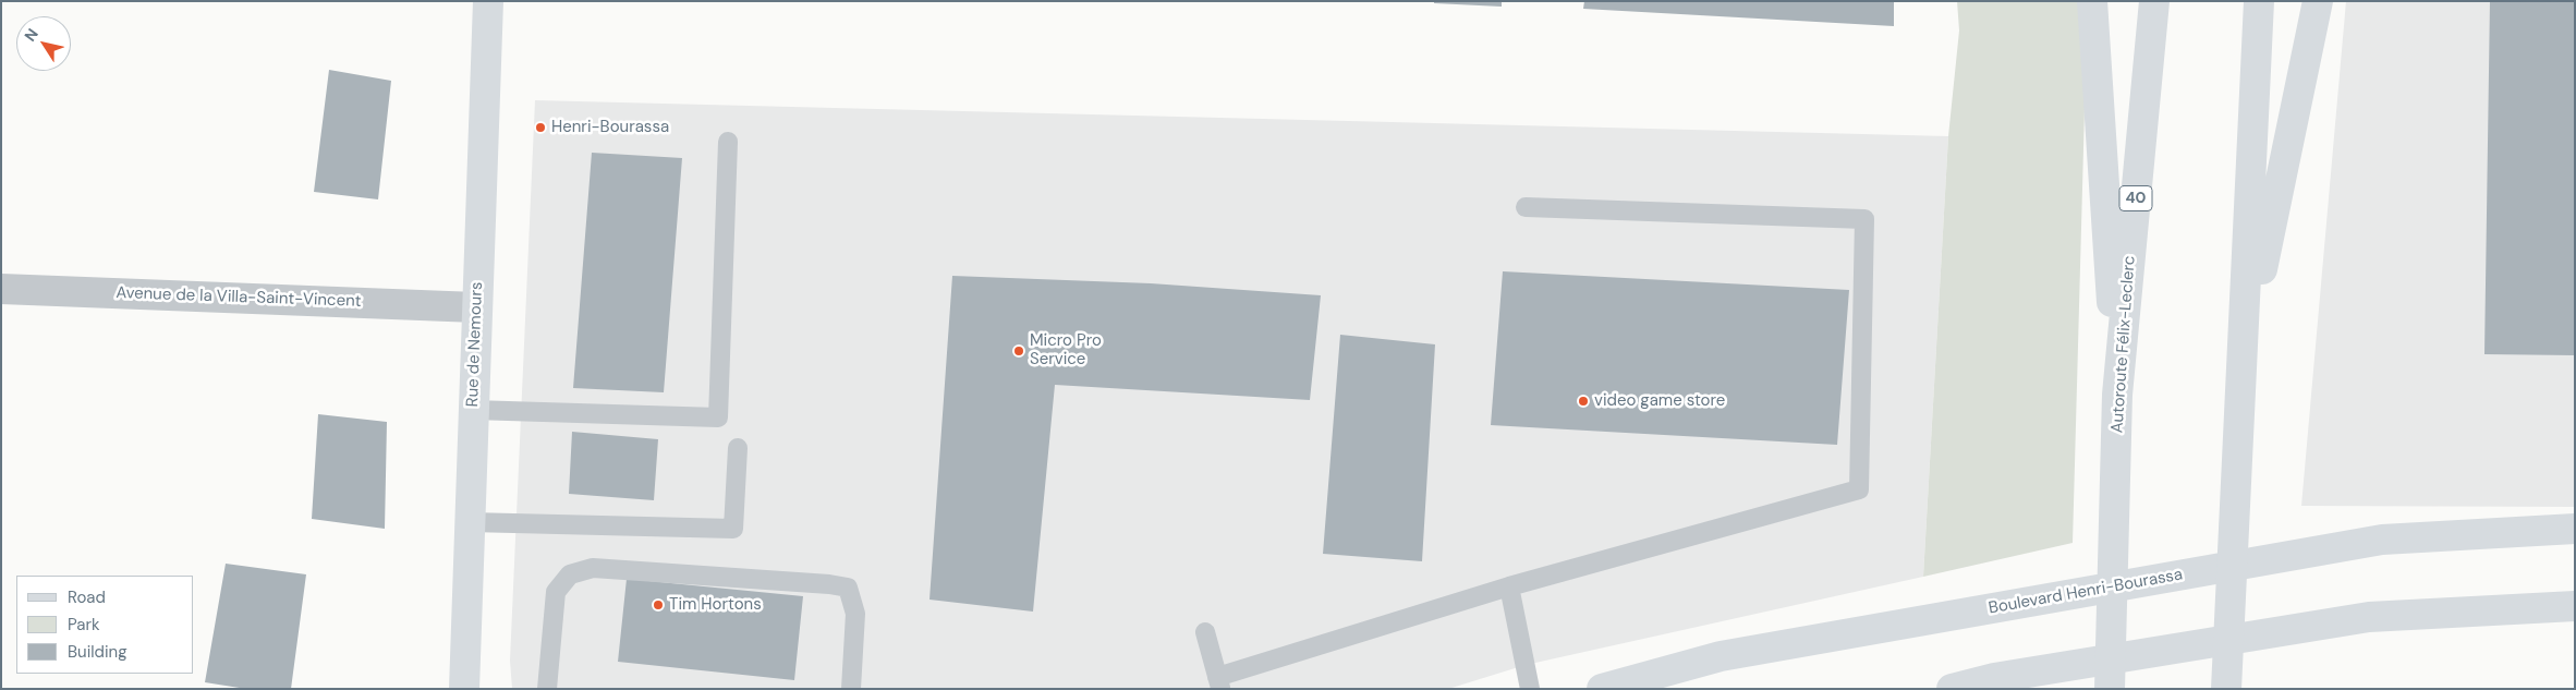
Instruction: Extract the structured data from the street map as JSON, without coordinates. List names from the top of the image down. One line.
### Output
{"streets":{"main road":["40","Rue de Nemours","Autoroute Félix-Leclerc","Boulevard Henri-Bourassa"],"street":["Avenue de la Villa-Saint-Vincent"]},"crossings":[["Avenue de la Villa-Saint-Vincent","Rue de Nemours"]],"places":["Henri-Bourassa","Micro Pro Service","video game store","Tim Hortons"],"legend":["Road","Park","Building"],"north":"top left"}
